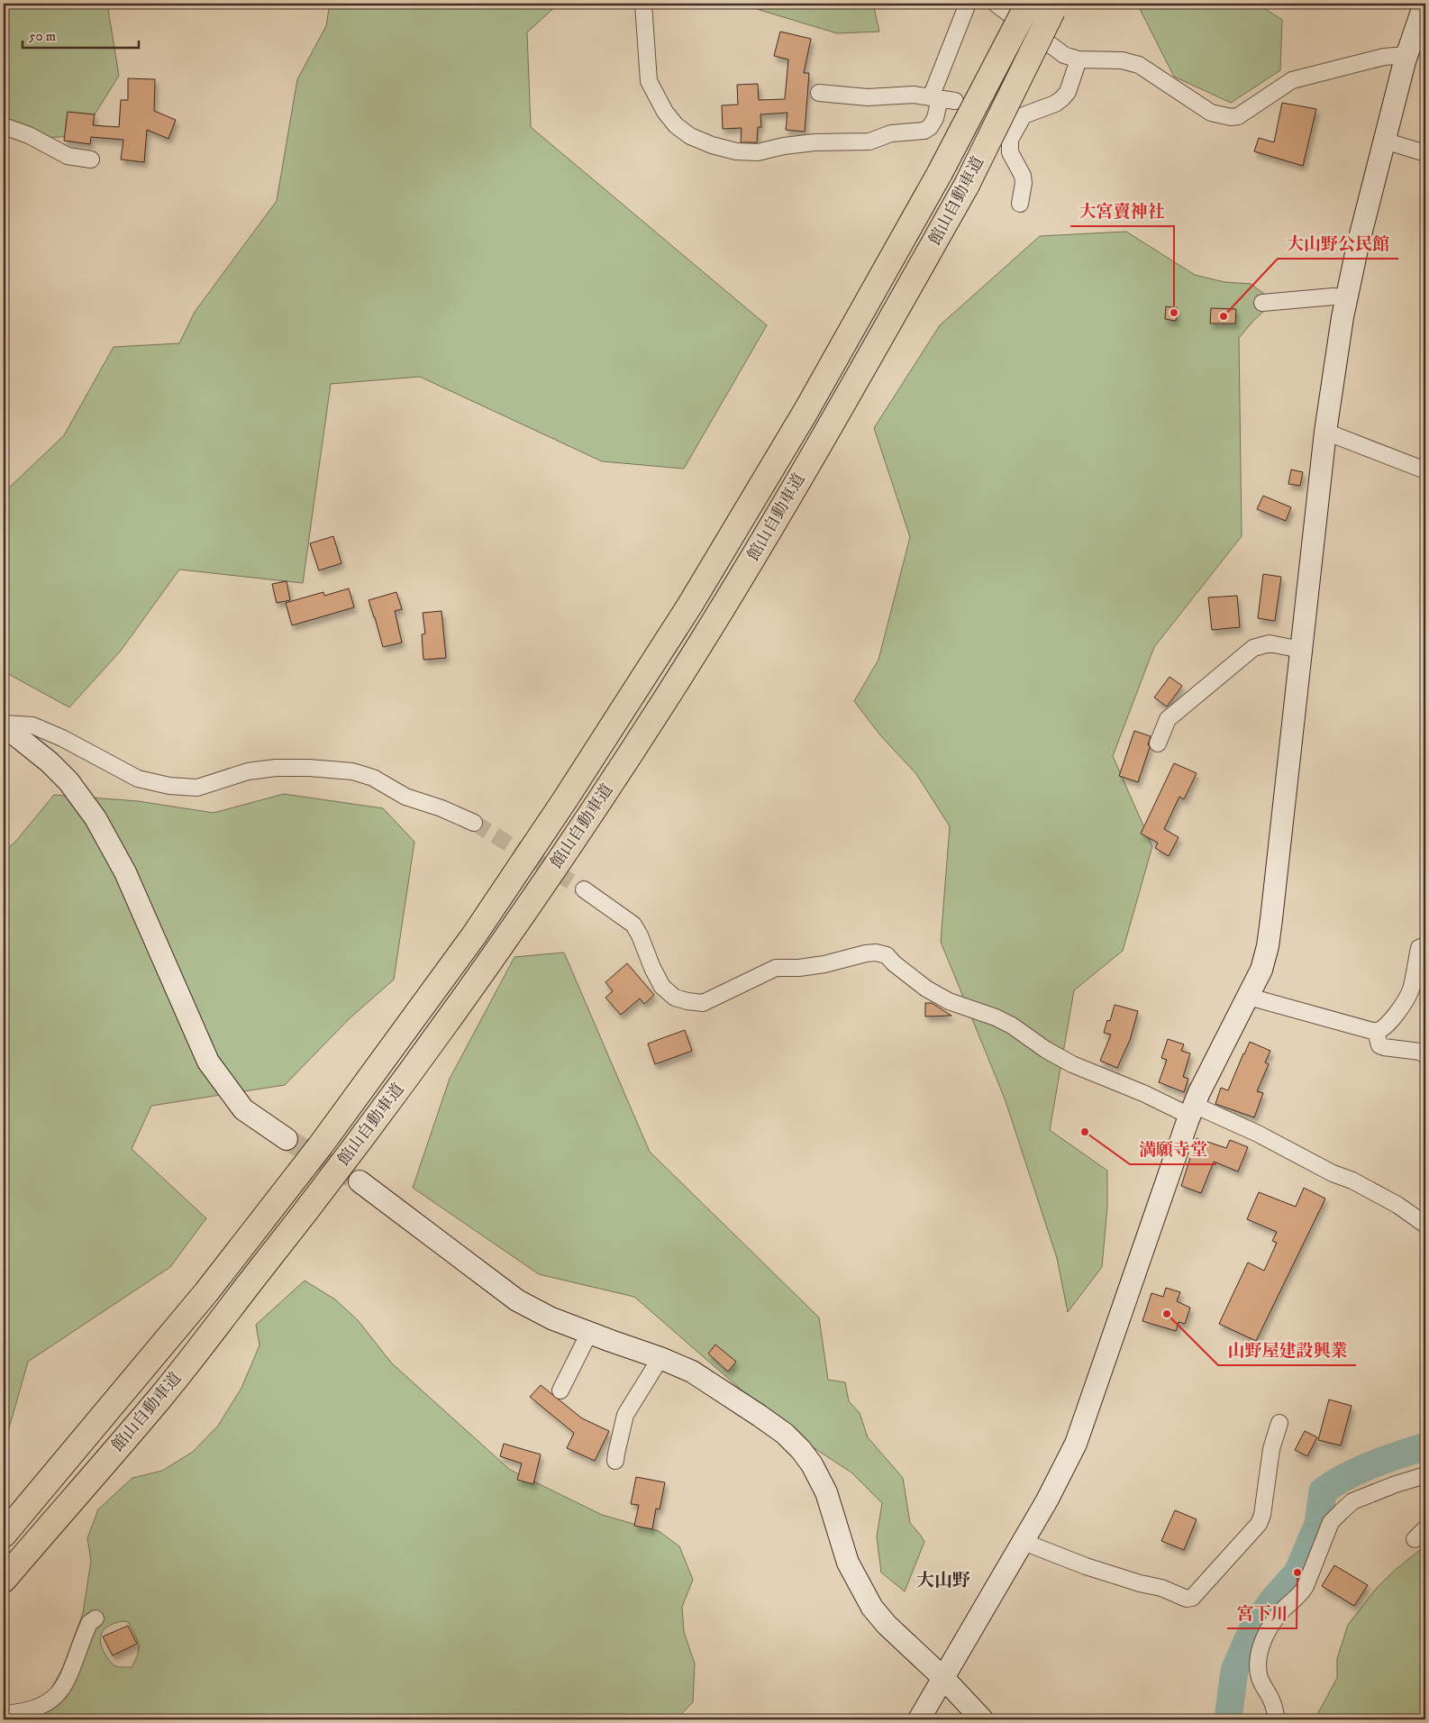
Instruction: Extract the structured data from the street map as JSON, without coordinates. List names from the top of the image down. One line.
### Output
{"streets":{"highway":["館山自動車道"]},"districts":["大山野"],"places":["大宮賣神社","大山野公民館","満願寺堂","山野屋建設興業","宮下川"],"scale_bar":"50 m"}
